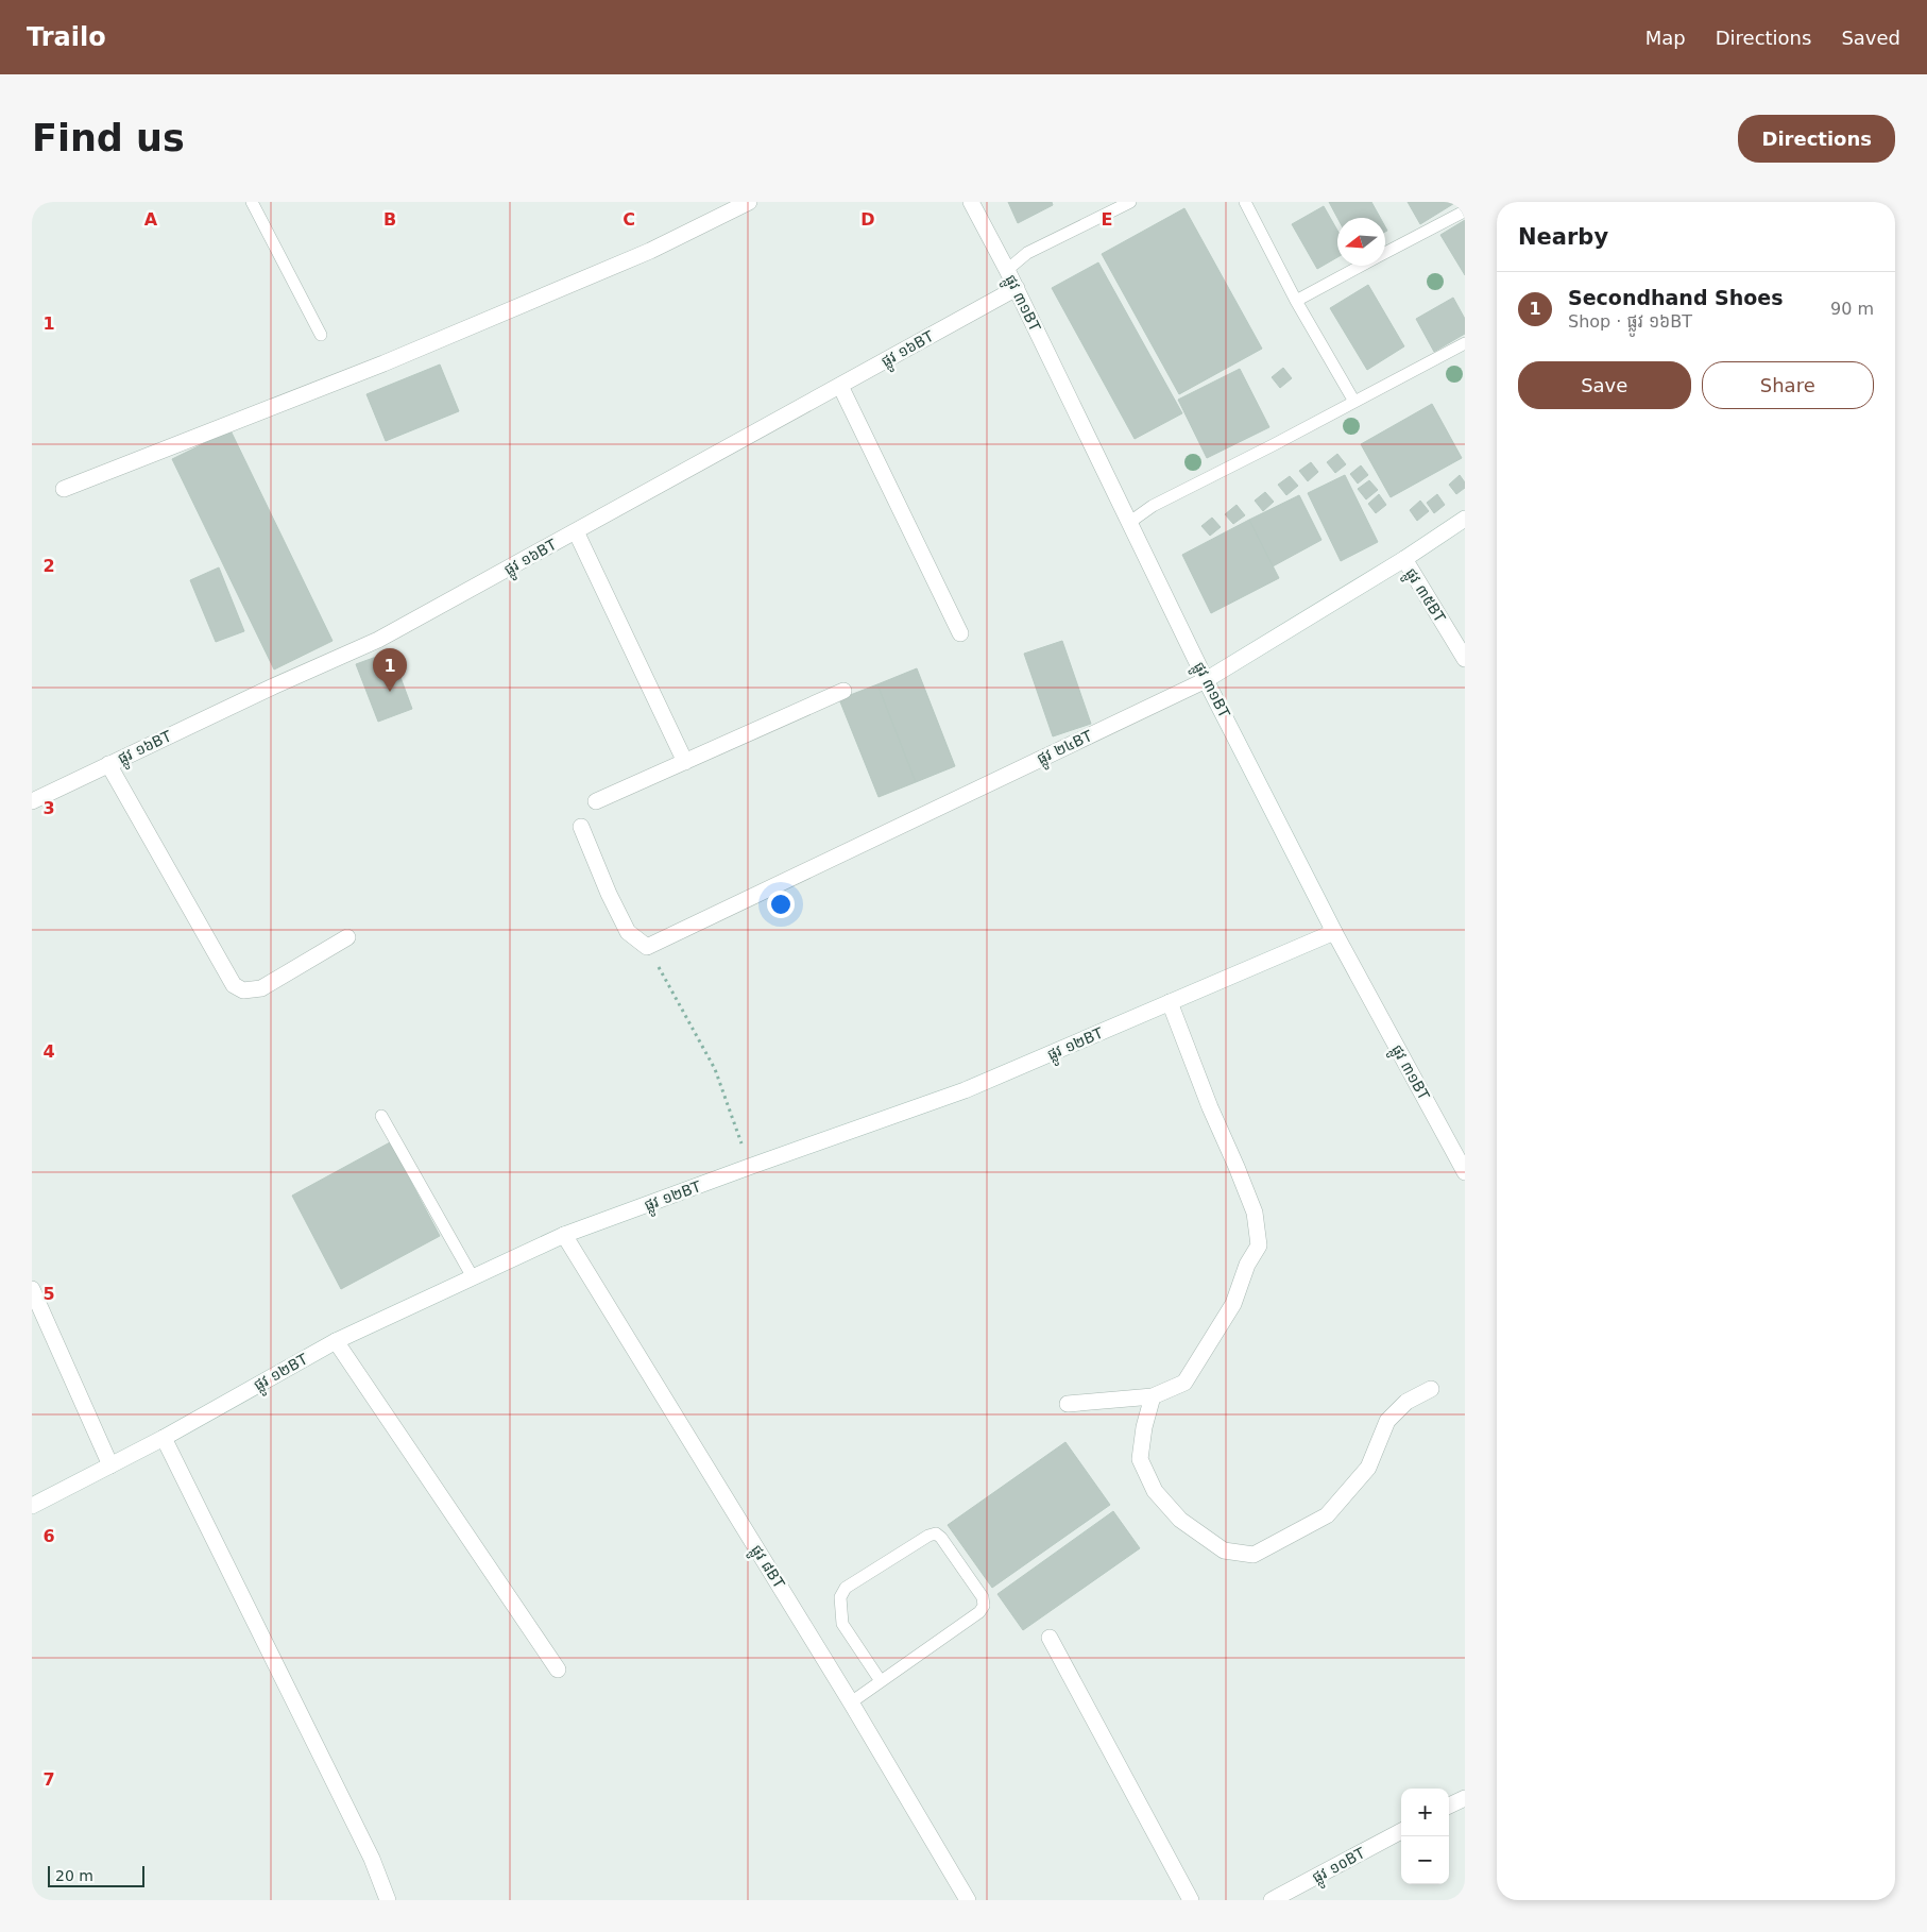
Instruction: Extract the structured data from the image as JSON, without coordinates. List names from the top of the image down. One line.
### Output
{"streets":{"street":["ផ្លូវ ៣១BT","ផ្លូវ ១៦BT","ផ្លូវ ៣៥BT","ផ្លូវ ២៤BT","ផ្លូវ ១២BT","ផ្លូវ ៨BT","ផ្លូវ ១០BT"]},"crossings":[["ផ្លូវ ៣១BT","ផ្លូវ ១៦BT"],["ផ្លូវ ៣១BT","ផ្លូវ ២៤BT"],["ផ្លូវ ៣១BT","ផ្លូវ ១២BT"],["ផ្លូវ ៣៥BT","ផ្លូវ ២៤BT"],["ផ្លូវ ១២BT","ផ្លូវ ៨BT"]],"scale_bar":"20 m","north":"left","page":{"header":"Trailo","nav":["Map","Directions","Saved"],"buttons":["Directions",["Save","Share"]],"title":"Find us","heading":"Nearby","list":[{"mark":"1","name":"Secondhand Shoes","note":"Shop · ផ្លូវ ១៦BT","value":"90 m"}],"pins":"1","map_buttons":["+","−"],"scale":"20 m"},"grid":{"columns":["A","B","C","D","E"],"rows":["1","2","3","4","5","6","7"]}}
